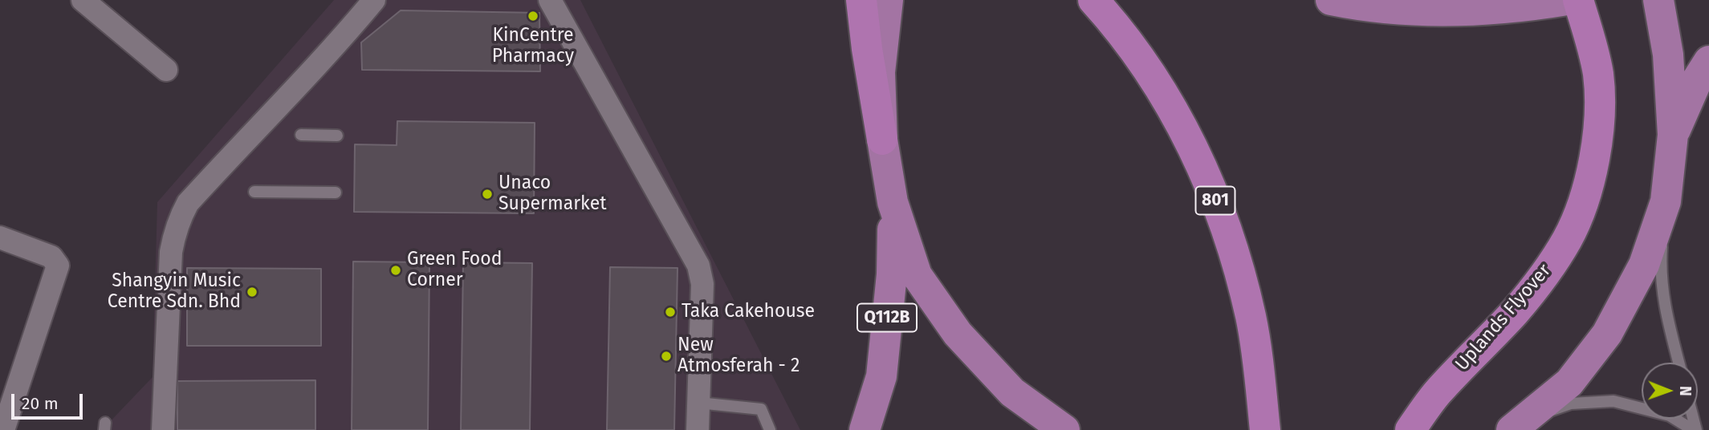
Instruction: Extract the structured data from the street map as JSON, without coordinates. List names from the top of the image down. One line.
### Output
{"streets":{"highway":["801","Uplands Flyover"],"main road":["Q112B"]},"places":["KinCentre Pharmacy","Unaco Supermarket","Green Food Corner","Shangyin Music Centre Sdn. Bhd","Taka Cakehouse","New Atmosferah - 2"],"scale_bar":"20 m","north":"right"}
